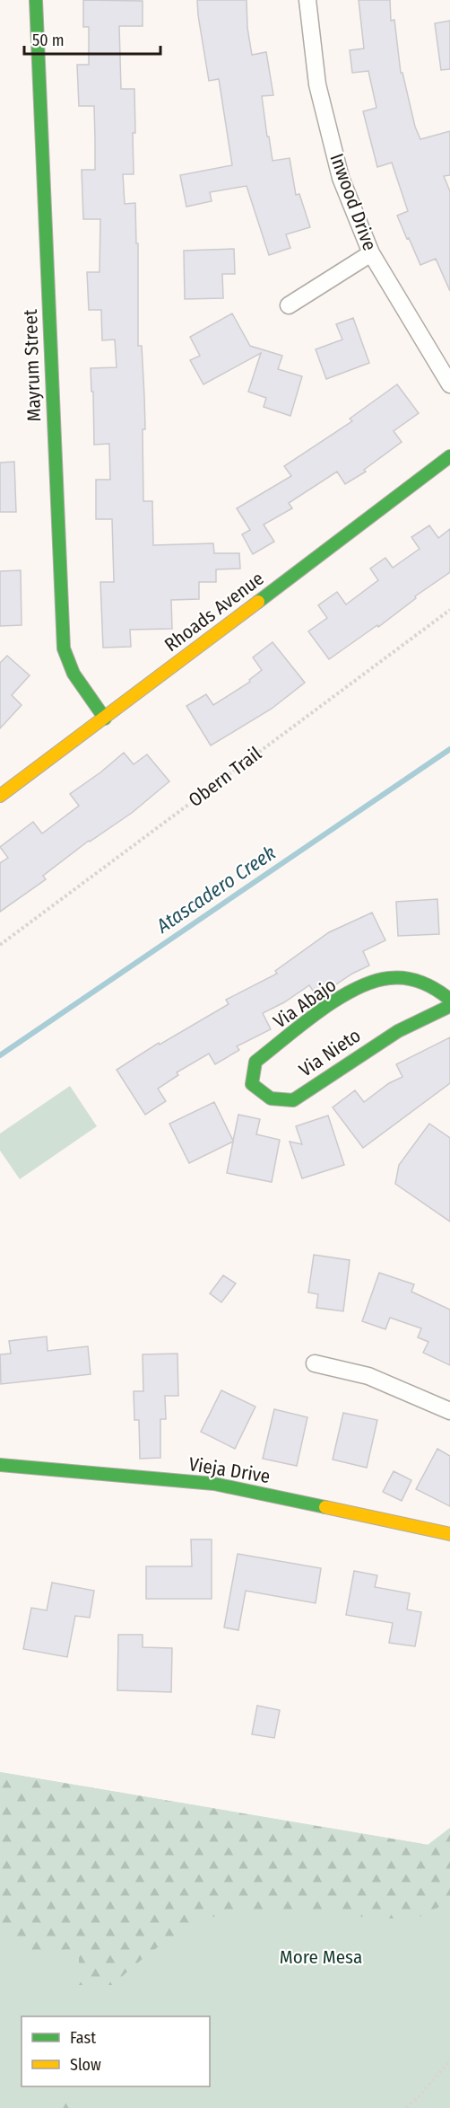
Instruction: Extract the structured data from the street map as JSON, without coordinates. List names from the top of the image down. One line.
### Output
{"streets":{"street":["Inwood Drive","Mayrum Street","Rhoads Avenue","Via Abajo","Via Nieto","Vieja Drive"],"path":["Obern Trail"]},"crossings":[["Mayrum Street","Rhoads Avenue"],["Via Abajo","Via Nieto"]],"water":["Atascadero Creek"],"parks":["More Mesa"],"legend":["Fast","Slow"],"scale_bar":"50 m"}
